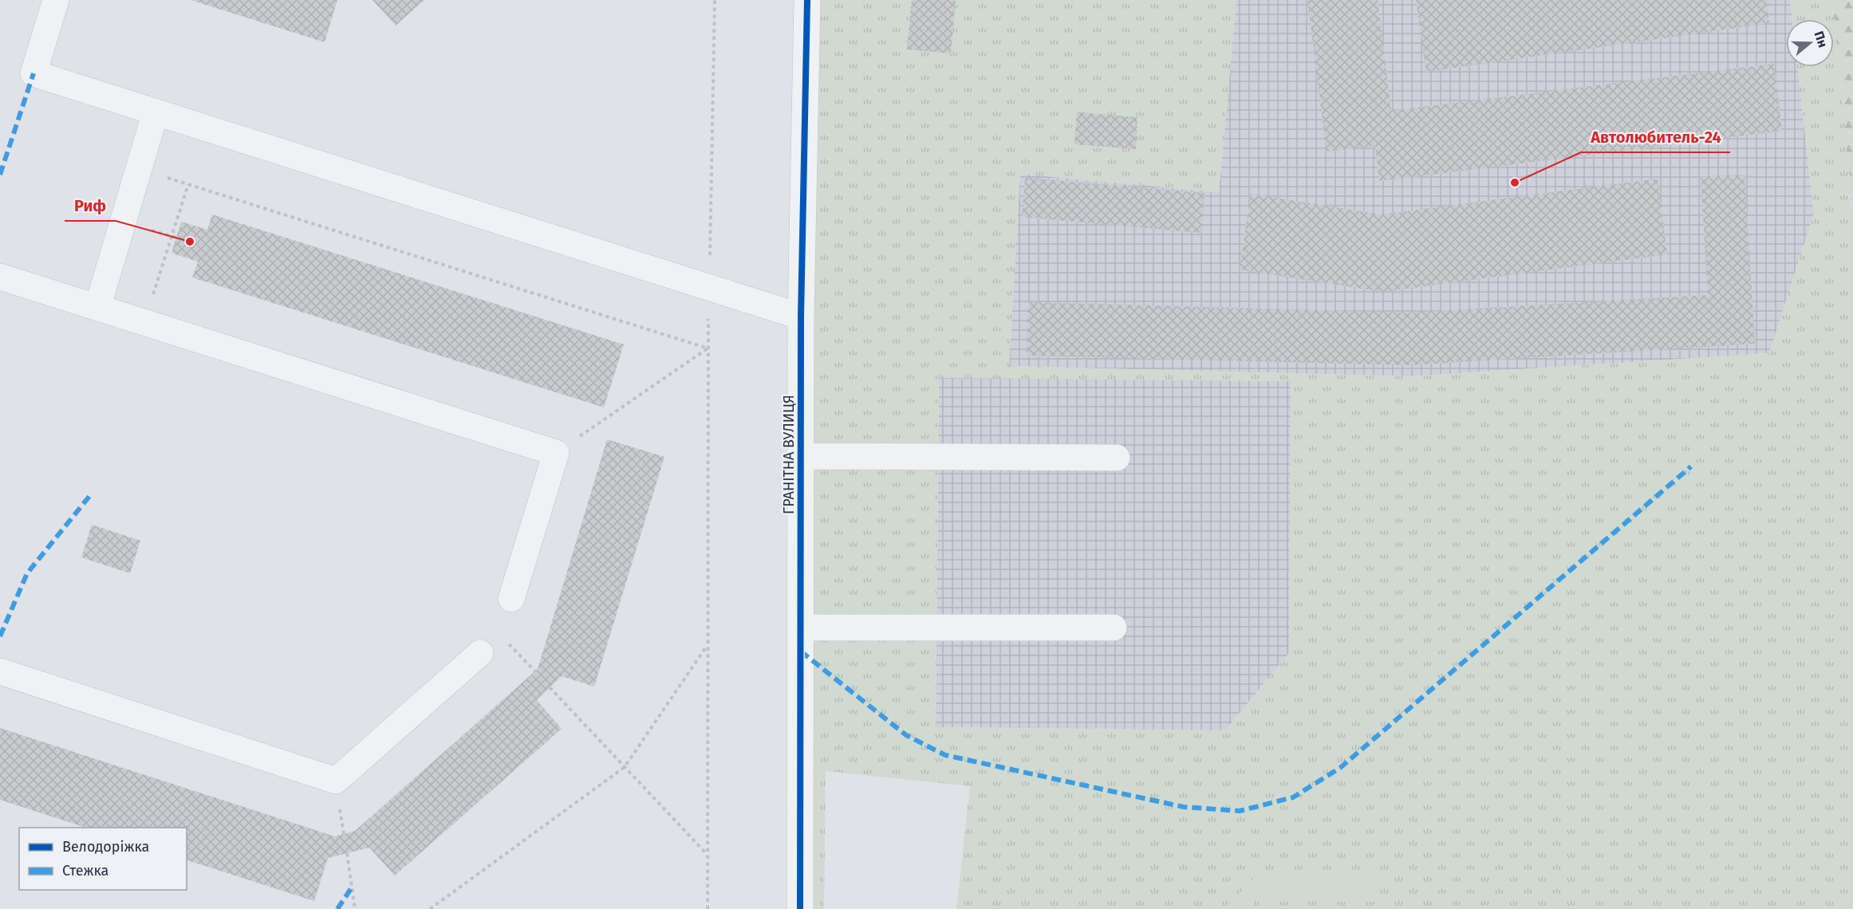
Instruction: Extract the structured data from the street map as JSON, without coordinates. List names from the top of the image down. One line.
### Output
{"streets":{"street":["ГРАНІТНА ВУЛИЦЯ"]},"places":["Автолюбитель-24","Риф"],"legend":["Велодоріжка","Стежка"],"north":"right"}
